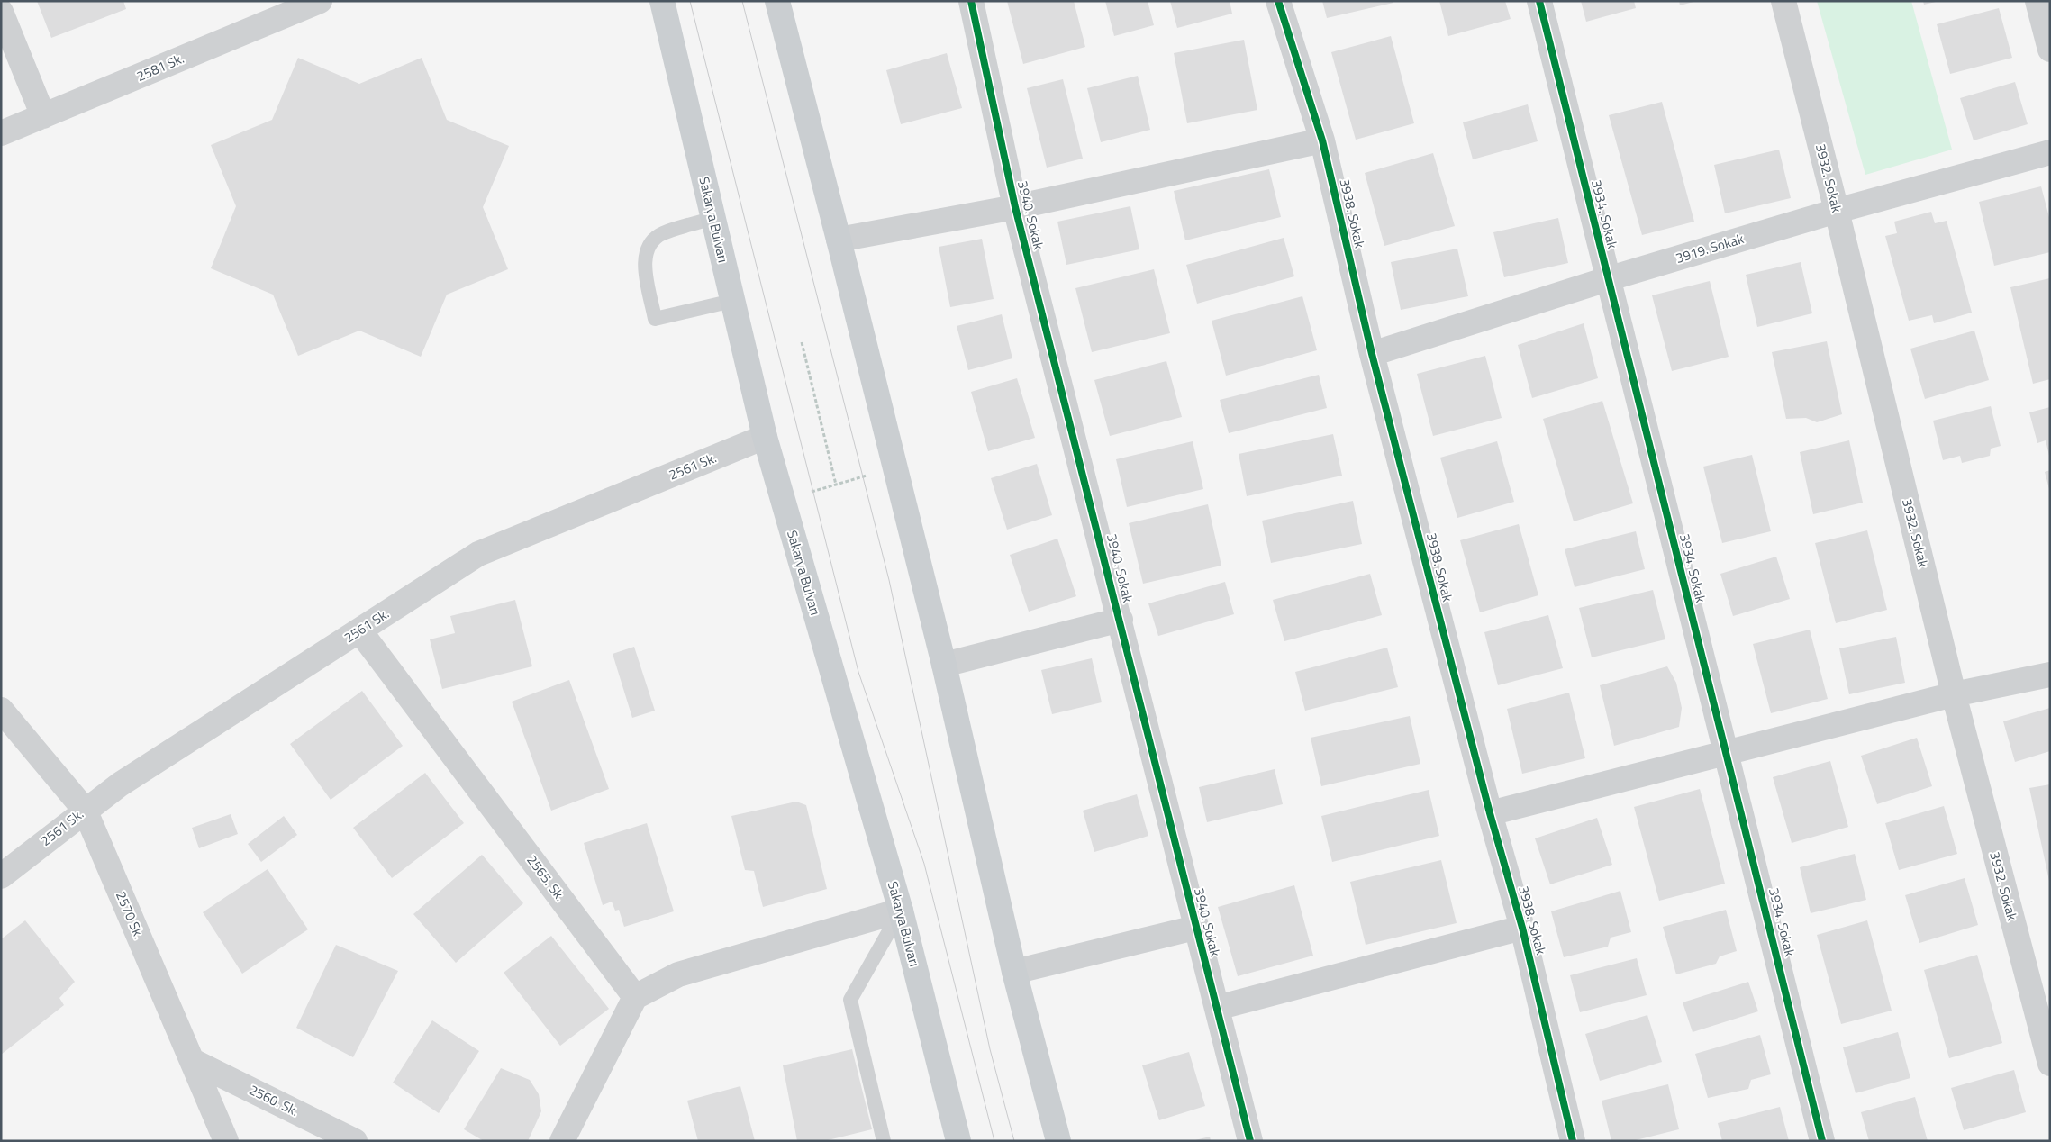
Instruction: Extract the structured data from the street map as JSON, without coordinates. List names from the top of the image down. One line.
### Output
{"streets":{"main road":["Sakarya Bulvarı"],"street":["2581 Sk.","3932. Sokak","3938. Sokak","3934. Sokak","3940. Sokak","3919. Sokak","2561 Sk.","2565. Sk.","2570 Sk.","2560. Sk."]},"crossings":[["3932. Sokak","3919. Sokak"],["3938. Sokak","3919. Sokak"],["3934. Sokak","3919. Sokak"],["Sakarya Bulvarı","2561 Sk."],["2561 Sk.","2565. Sk."],["2561 Sk.","2570 Sk."],["2570 Sk.","2560. Sk."]]}
